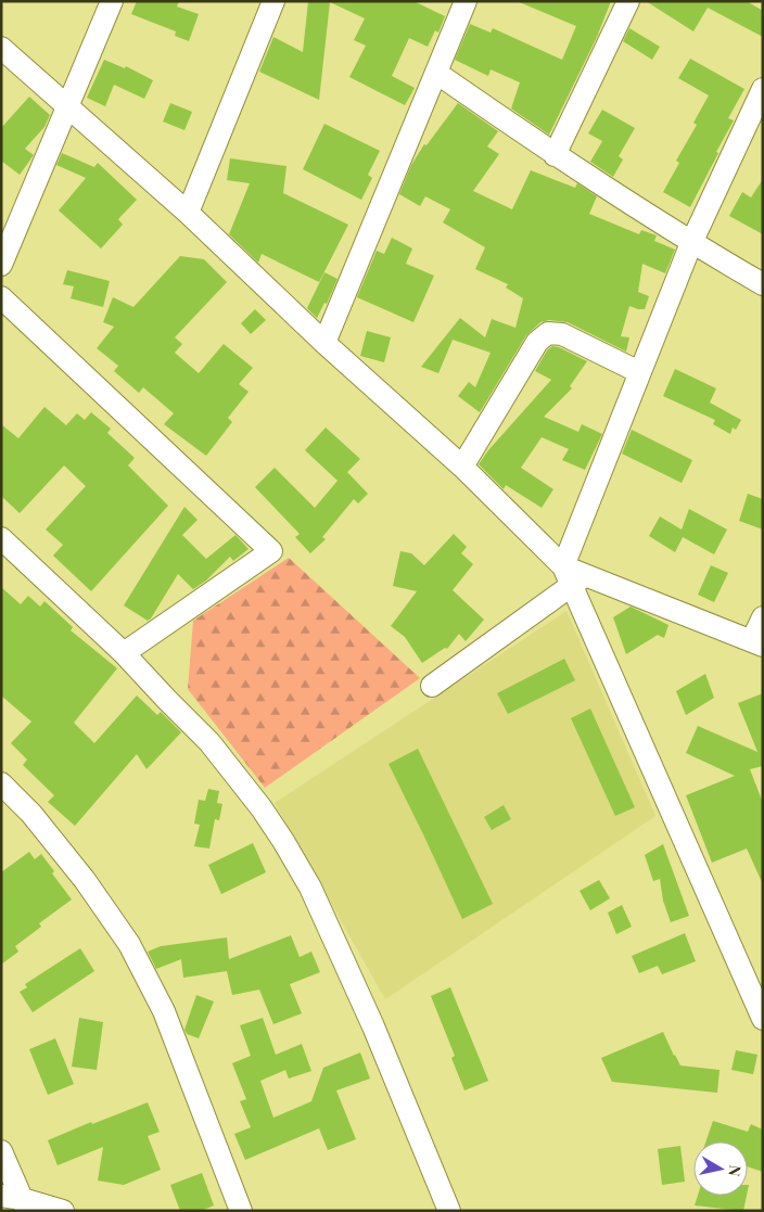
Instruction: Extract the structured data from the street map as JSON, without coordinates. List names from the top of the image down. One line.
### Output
{"north":"right"}
